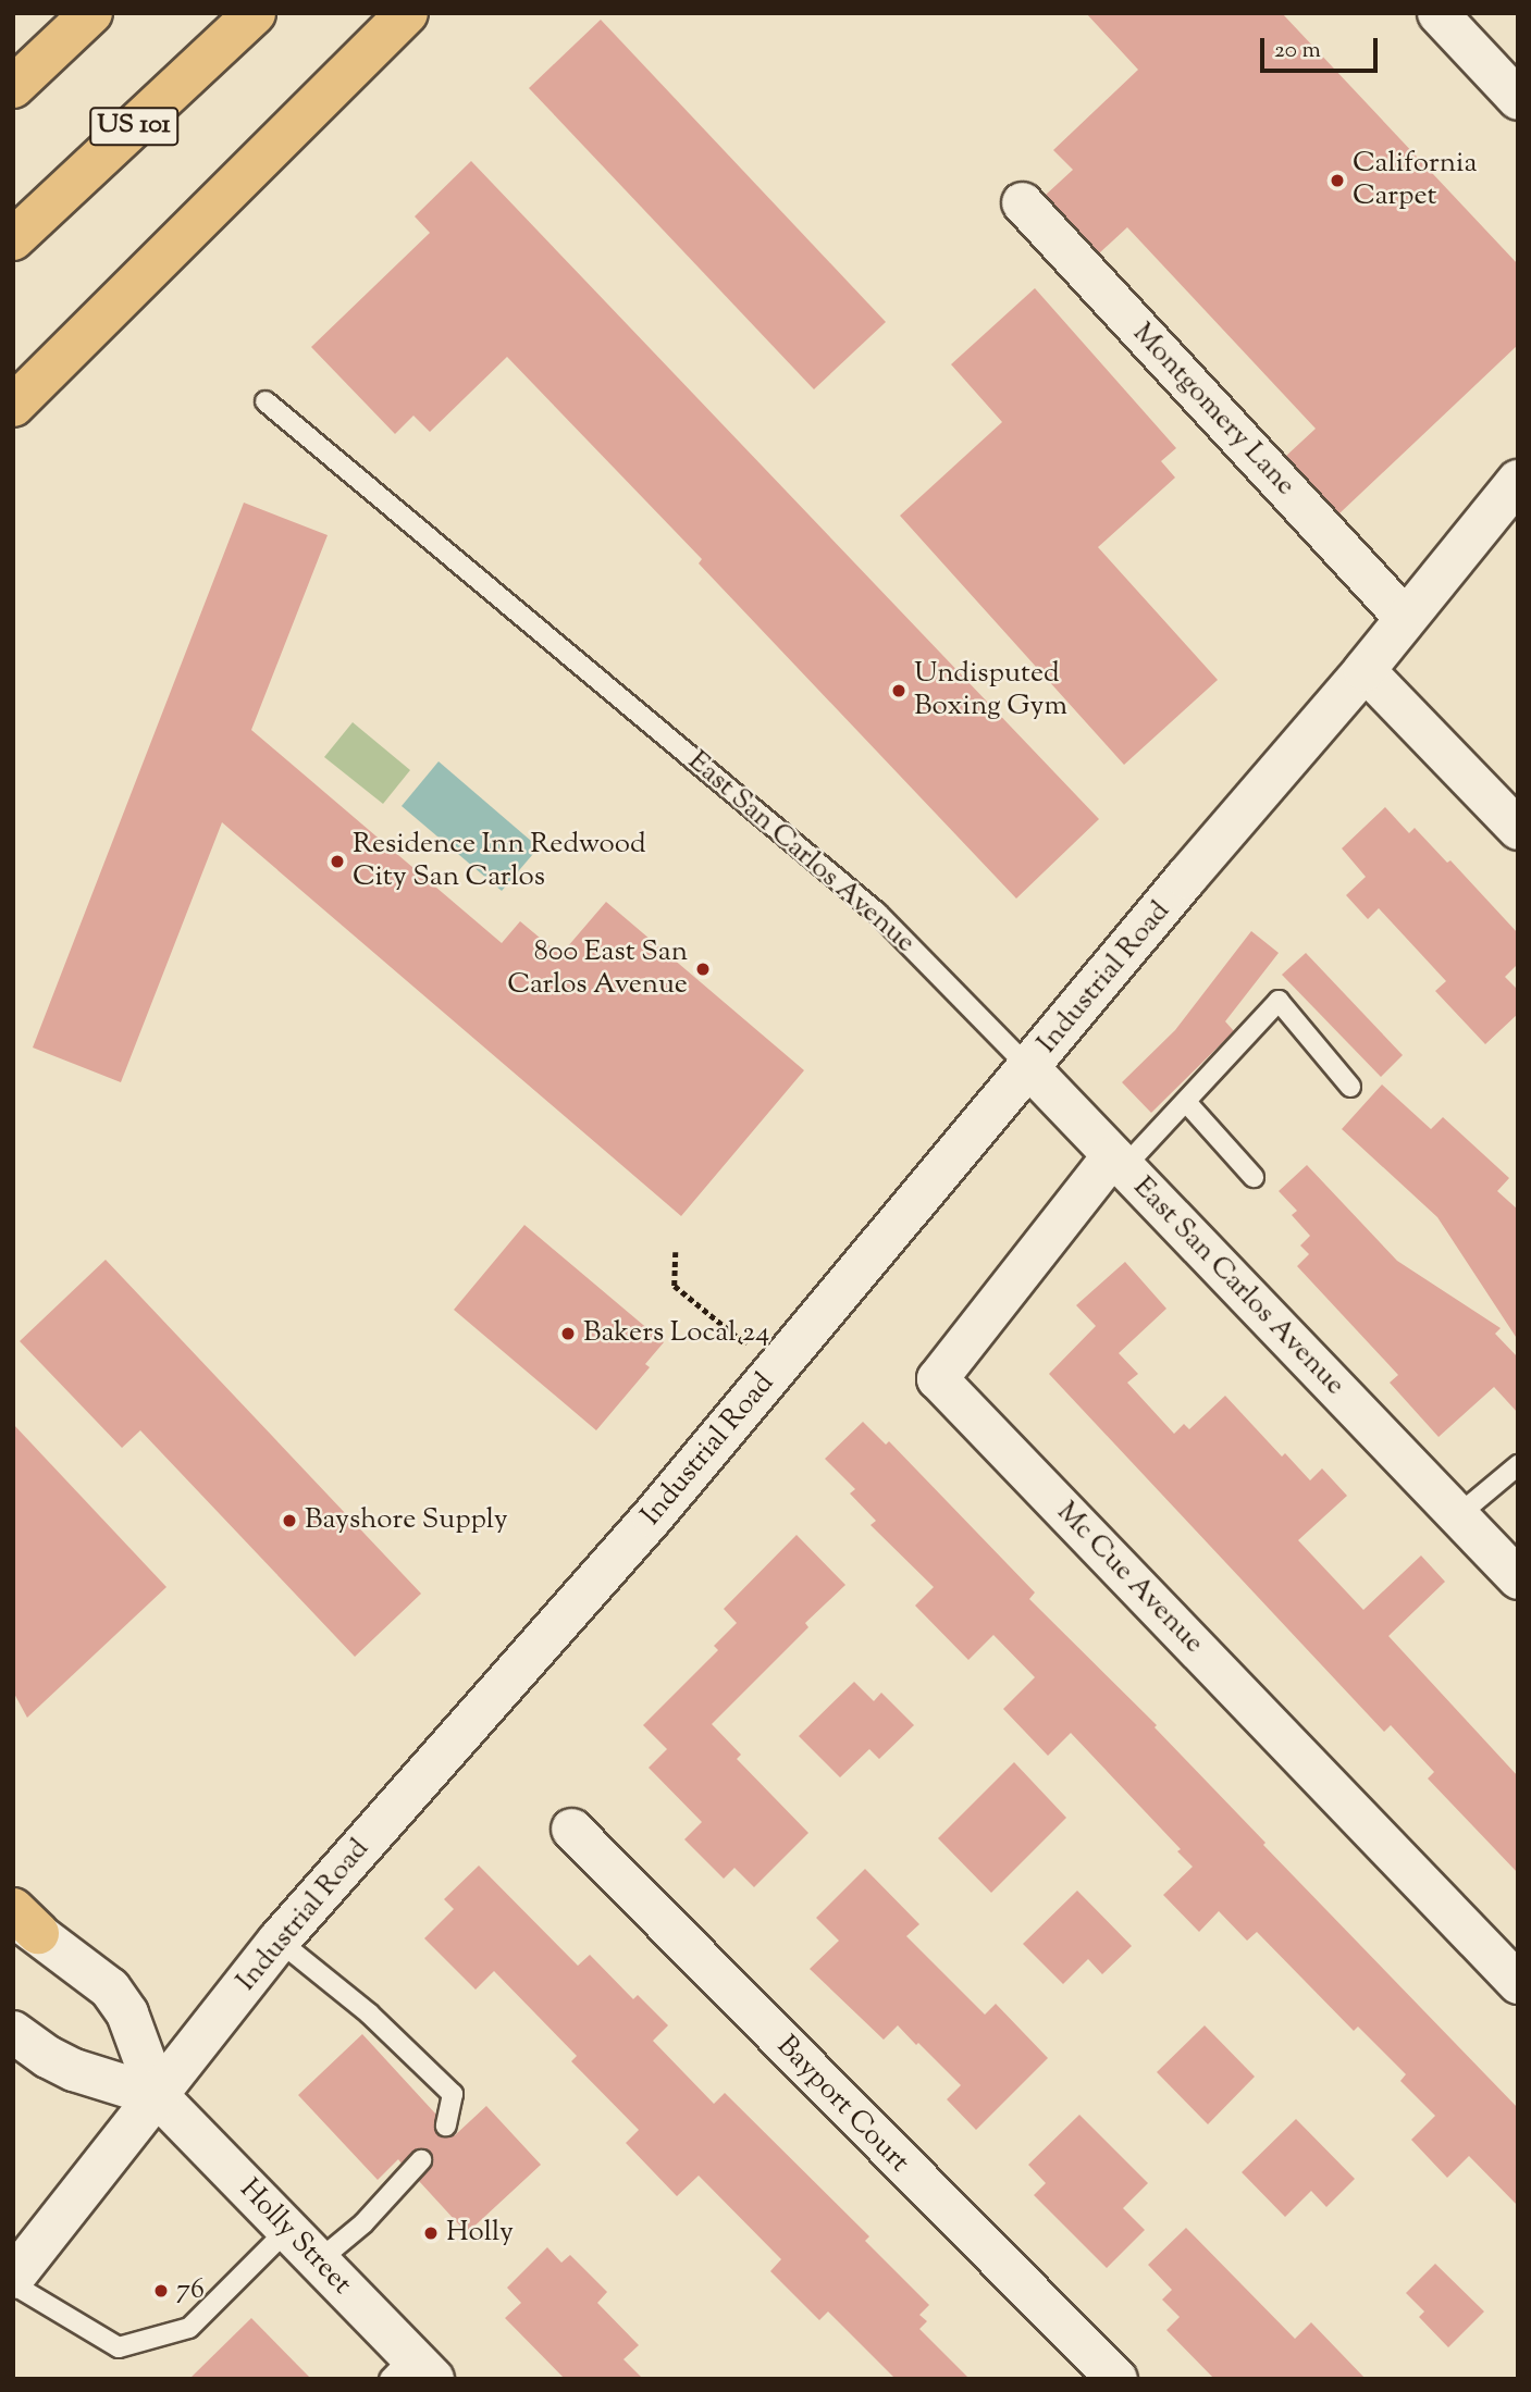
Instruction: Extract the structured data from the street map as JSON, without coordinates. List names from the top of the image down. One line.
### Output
{"streets":{"highway":["US 101"],"main road":["Industrial Road","Holly Street"],"street":["Montgomery Lane","East San Carlos Avenue","Mc Cue Avenue","Bayport Court"]},"crossings":[["Montgomery Lane","Industrial Road"],["East San Carlos Avenue","Industrial Road"],["East San Carlos Avenue","Mc Cue Avenue"],["Industrial Road","Holly Street"]],"places":["California Carpet","Undisputed Boxing Gym","Residence Inn Redwood City San Carlos","800 East San Carlos Avenue","Bakers Local 24","Bayshore Supply","Holly","76"],"scale_bar":"20 m"}
